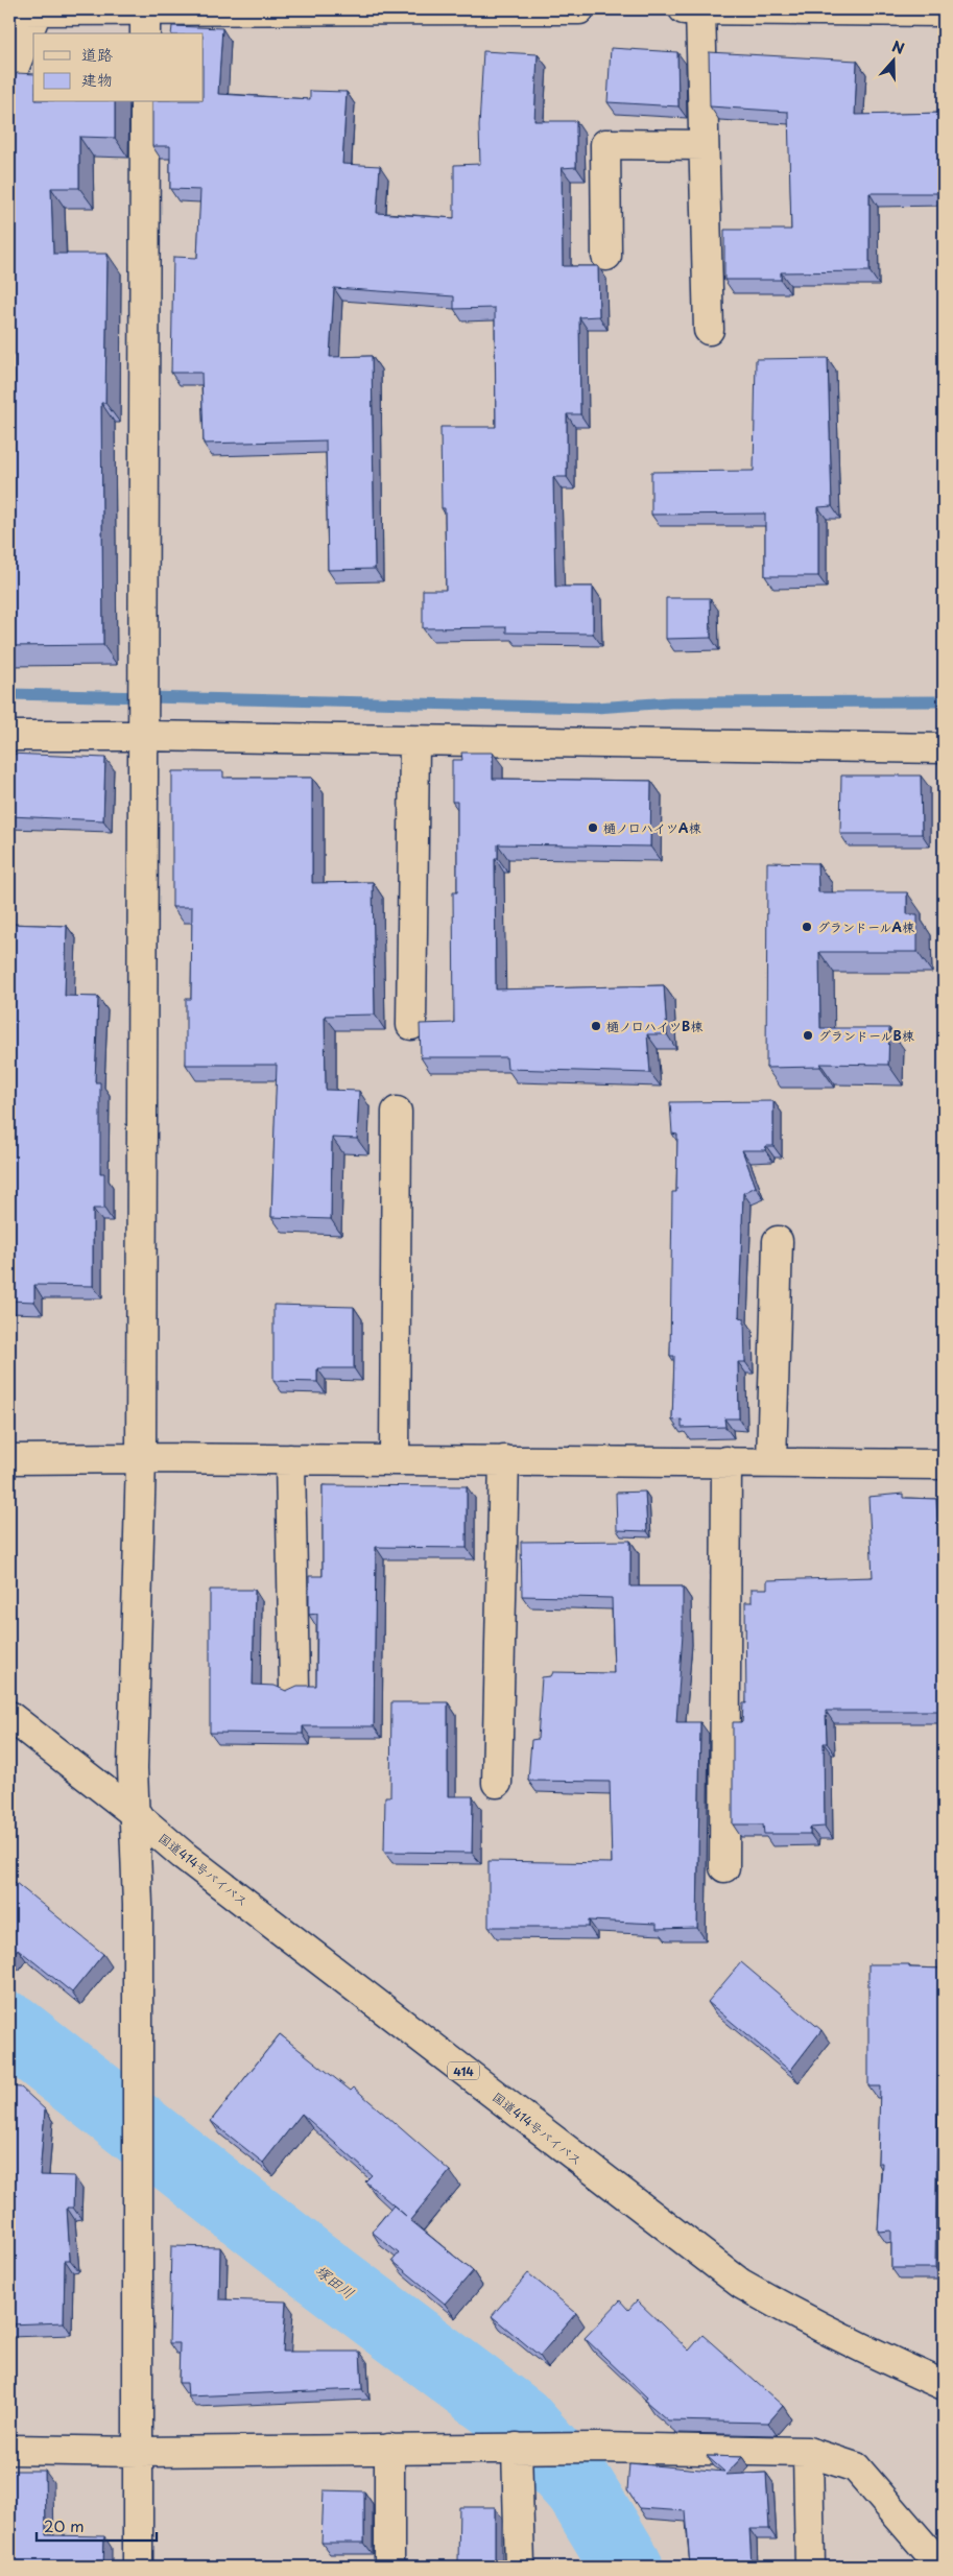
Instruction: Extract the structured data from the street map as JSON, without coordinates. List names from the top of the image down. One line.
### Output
{"streets":{"main road":["国道414号バイパス","414"]},"water":["塚田川"],"places":["樋ノ口ハイツA棟","グランドールA棟","樋ノ口ハイツB棟","グランドールB棟"],"legend":["道路","建物"],"scale_bar":"20 m","north":"top"}
